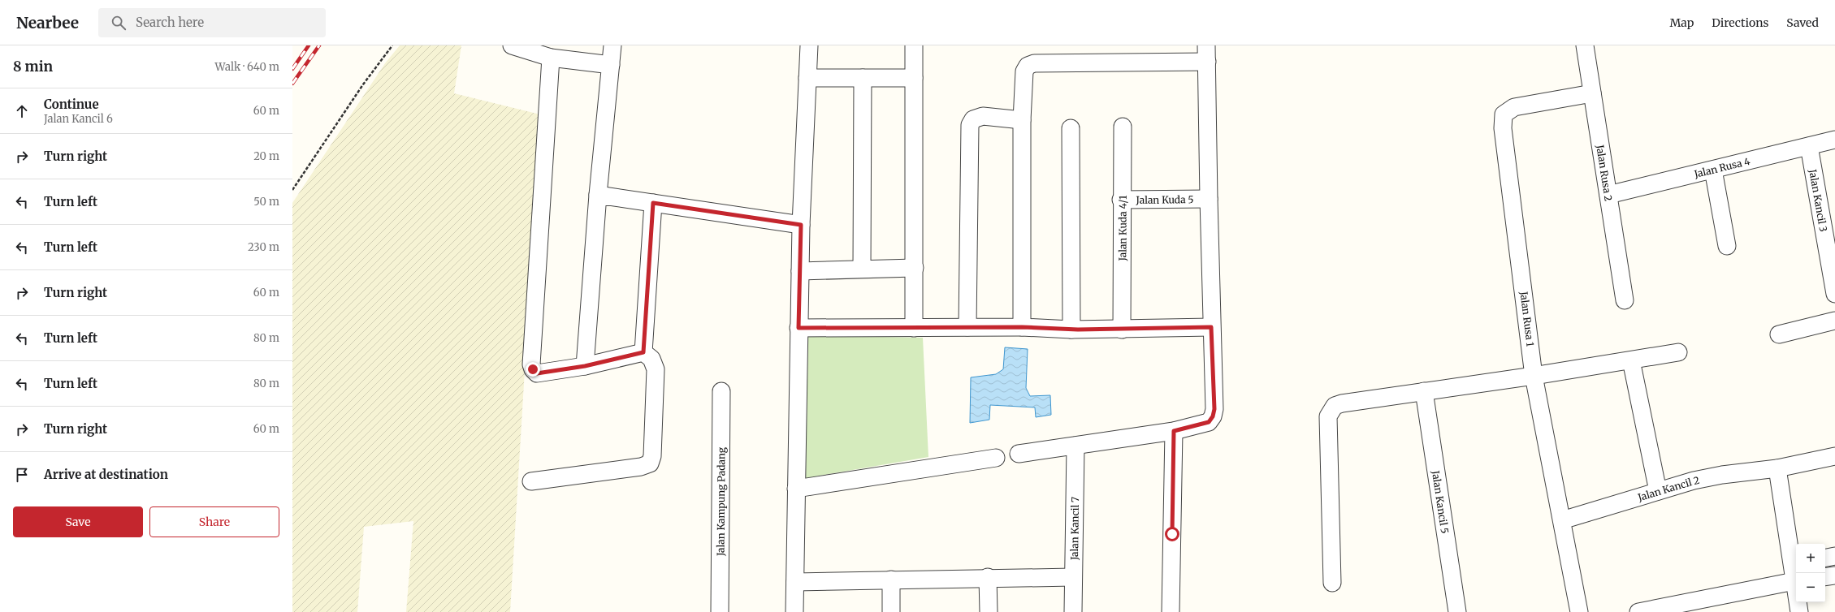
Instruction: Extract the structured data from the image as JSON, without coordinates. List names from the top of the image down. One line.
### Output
{"streets":{"street":["Jalan Rusa 4","Jalan Rusa 2","Jalan Kuda 5","Jalan Kancil 3","Jalan Kuda 4/1","Jalan Rusa 1","Jalan Kancil 2","Jalan Kampung Padang","Jalan Kancil 5","Jalan Kancil 7"]},"crossings":[["Jalan Rusa 4","Jalan Rusa 2"],["Jalan Rusa 4","Jalan Kancil 3"],["Jalan Rusa 2","Jalan Rusa 1"],["Jalan Kuda 5","Jalan Kuda 4/1"],["Jalan Rusa 1","Jalan Kancil 2"]],"page":{"header":"Nearbee","search":"Search here","nav":["Map","Directions","Saved"],"heading":["8 min","Walk · 640 m"],"list":[["Continue","Jalan Kancil 6","60 m"],["Turn right","20 m"],["Turn left","50 m"],["Turn left","230 m"],["Turn right","60 m"],["Turn left","80 m"],["Turn left","80 m"],["Turn right","60 m"],"Arrive at destination"],"buttons":["Save","Share"],"map_buttons":["+","−"]}}
